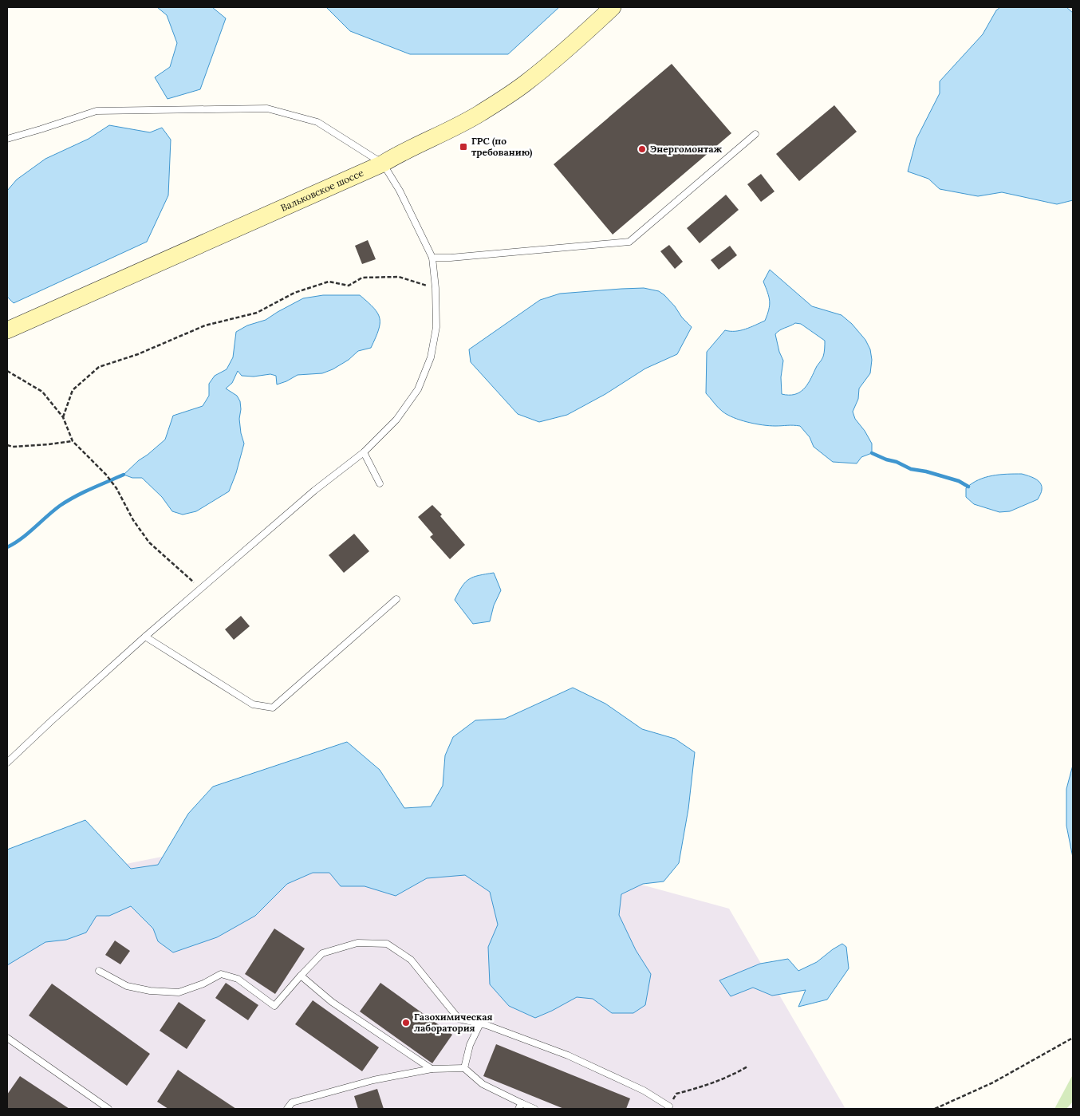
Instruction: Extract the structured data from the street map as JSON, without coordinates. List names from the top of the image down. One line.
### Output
{"streets":{"main road":["Вальковское шоссе"]},"places":{"transit":["ГРС (по требованию)"],"other":["Энергомонтаж","Газохимическая лаборатория"]}}
